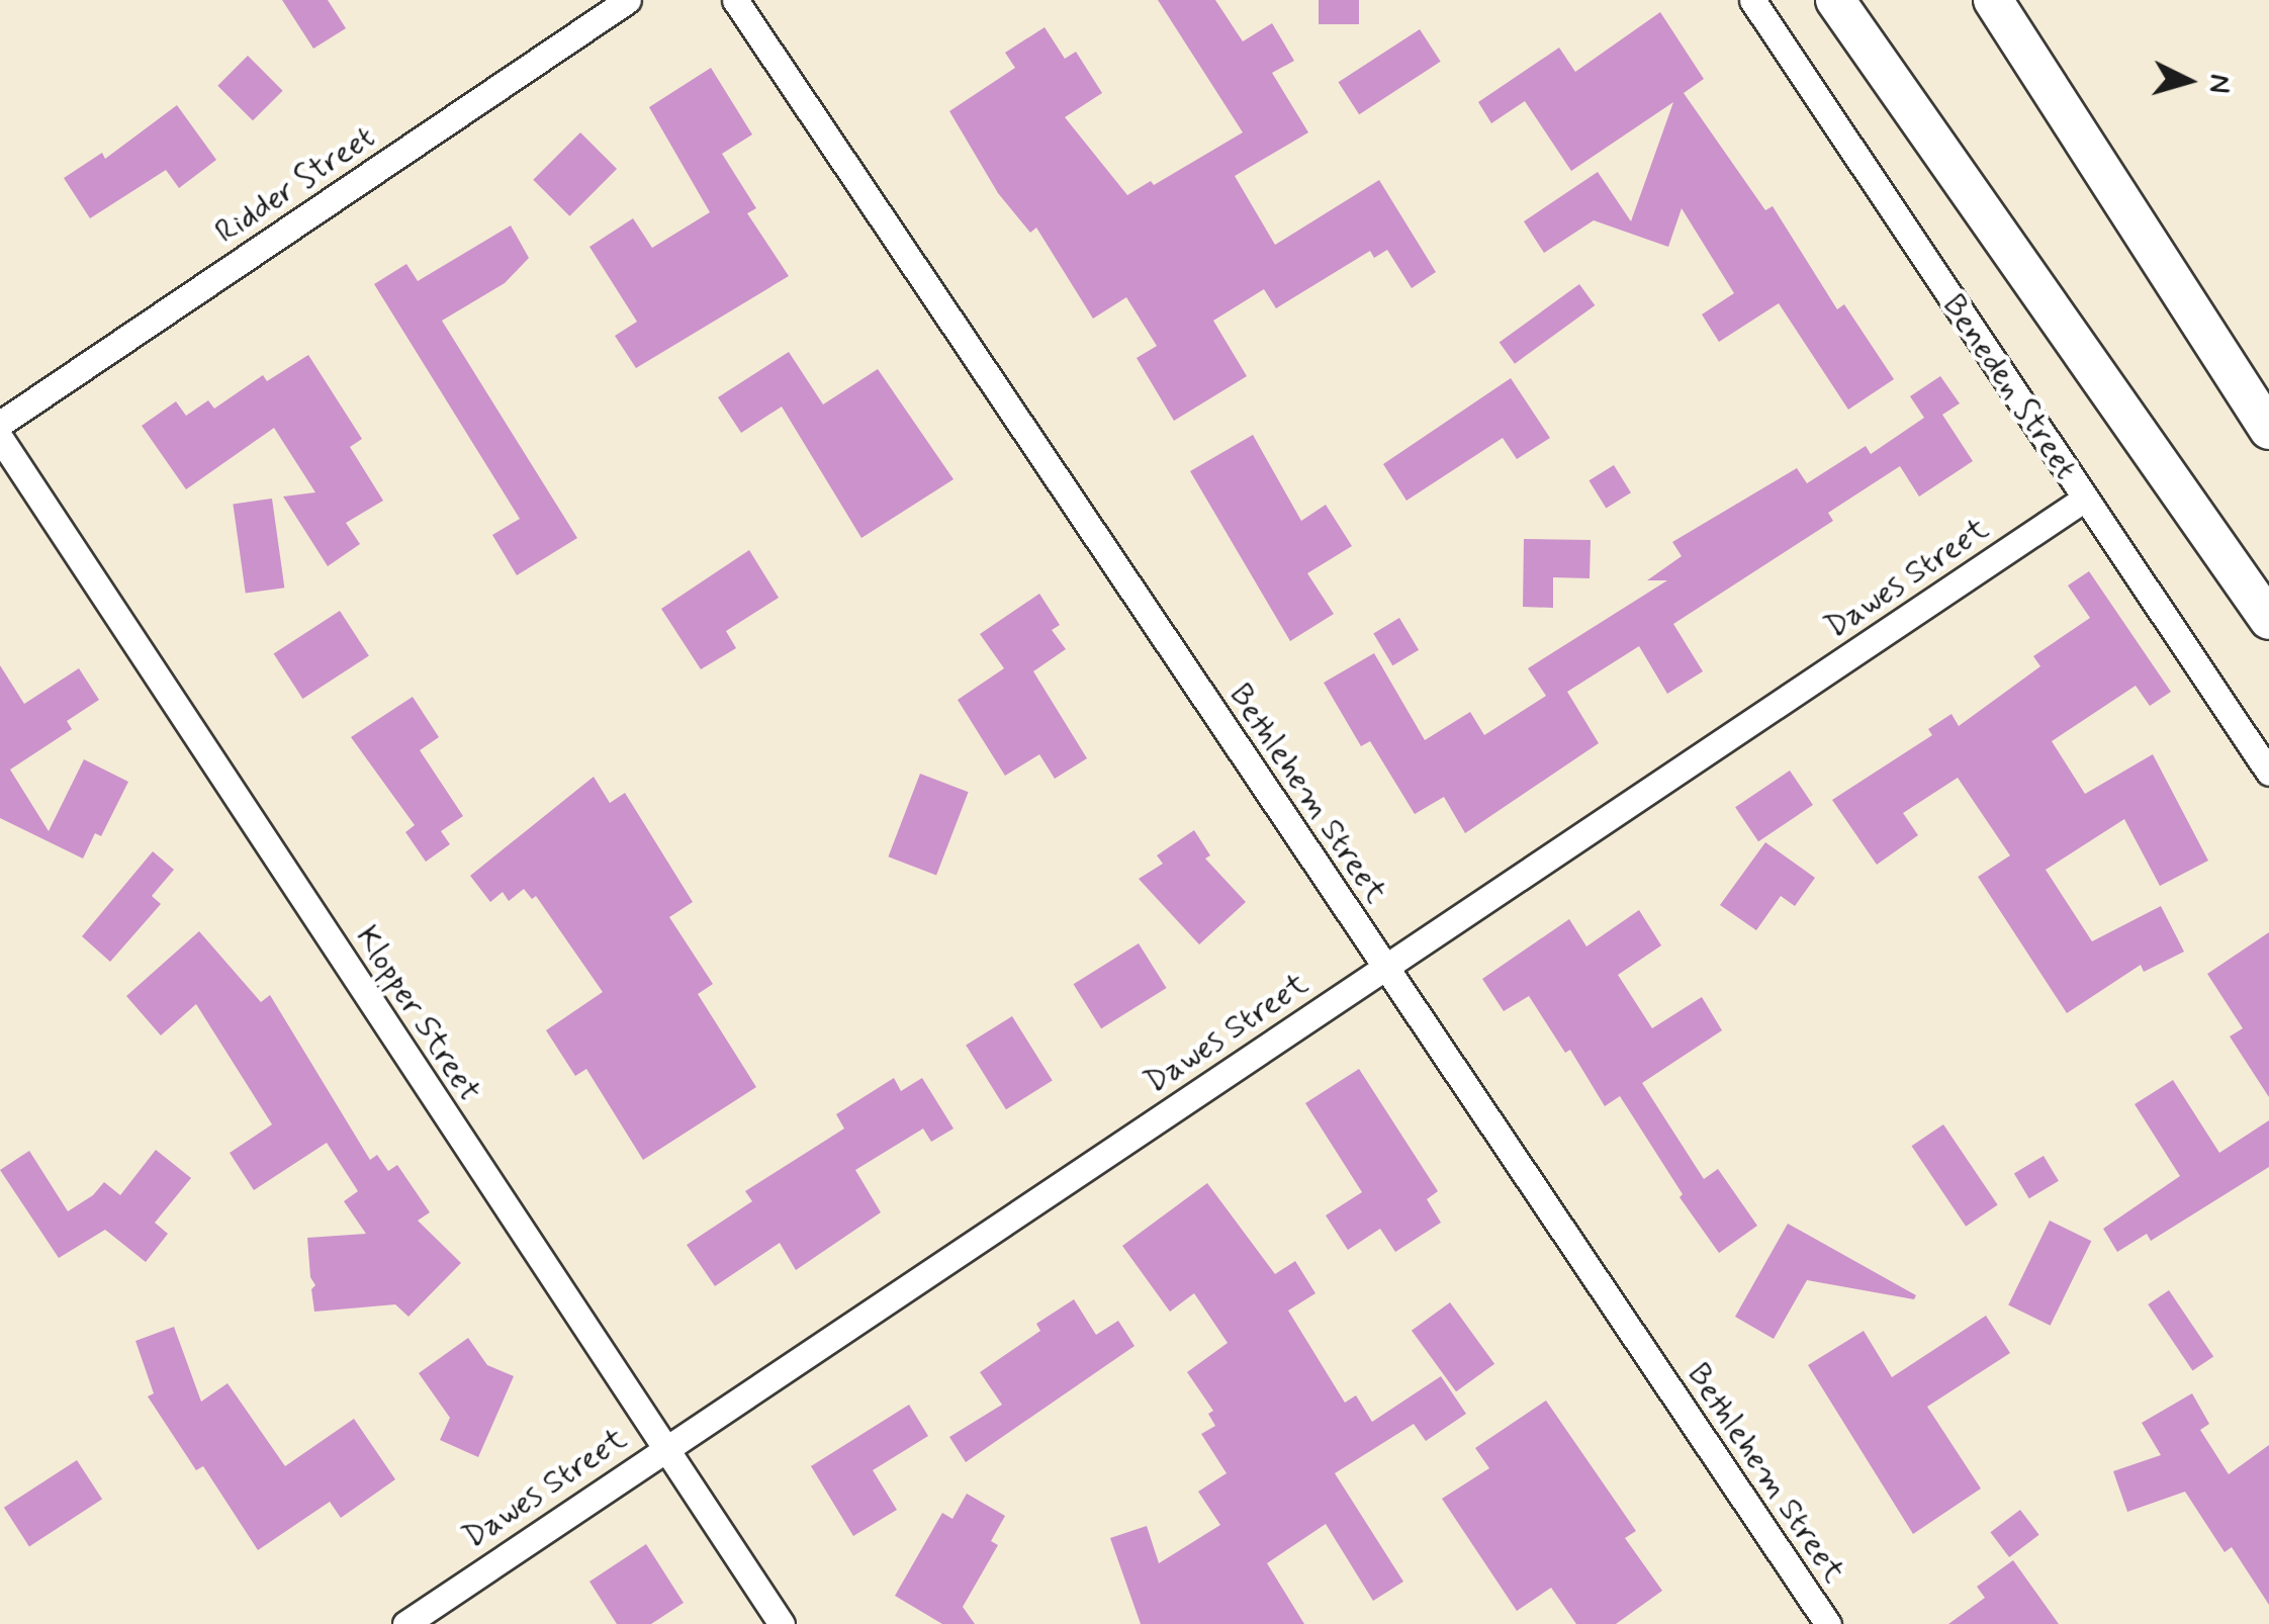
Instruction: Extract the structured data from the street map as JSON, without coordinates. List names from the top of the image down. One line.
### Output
{"streets":{"street":["Ridder Street","Beneden Street","Dawes Street","Bethlehem Street","Klopper Street"]},"crossings":[["Beneden Street","Dawes Street"],["Dawes Street","Bethlehem Street"],["Dawes Street","Klopper Street"]],"north":"right"}
